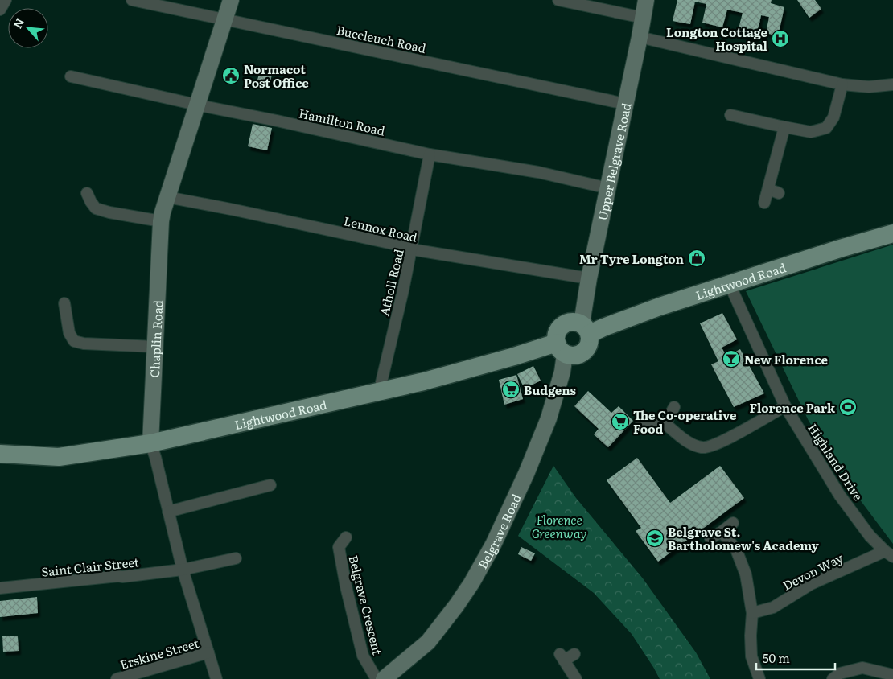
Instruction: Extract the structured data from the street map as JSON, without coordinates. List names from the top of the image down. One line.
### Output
{"streets":{"main road":["Lightwood Road"],"street":["Buccleuch Road","Hamilton Road","Upper Belgrave Road","Lennox Road","Atholl Road","Chaplin Road","Highland Drive","Belgrave Road","Saint Clair Street","Devon Way","Belgrave Crescent","Erskine Street"]},"crossings":[["Buccleuch Road","Upper Belgrave Road"],["Buccleuch Road","Chaplin Road"],["Hamilton Road","Upper Belgrave Road"],["Hamilton Road","Atholl Road"],["Hamilton Road","Chaplin Road"],["Upper Belgrave Road","Lennox Road"],["Upper Belgrave Road","Lightwood Road"],["Upper Belgrave Road","Belgrave Road"],["Lennox Road","Atholl Road"],["Lennox Road","Chaplin Road"],["Lightwood Road","Atholl Road"],["Lightwood Road","Chaplin Road"],["Lightwood Road","Highland Drive"],["Lightwood Road","Belgrave Road"],["Chaplin Road","Saint Clair Street"],["Chaplin Road","Erskine Street"],["Highland Drive","Devon Way"]],"parks":["Florence Greenway"],"places":{"hospital":["Longton Cottage Hospital"],"public building":["Normacot Post Office"],"shop":["Mr Tyre Longton"],"bar":["New Florence"],"supermarket":["Budgens","The Co-operative Food"],"sports":["Florence Park"],"school or university":["Belgrave St. Bartholomew's Academy"]},"scale_bar":"50 m","north":"top left"}
